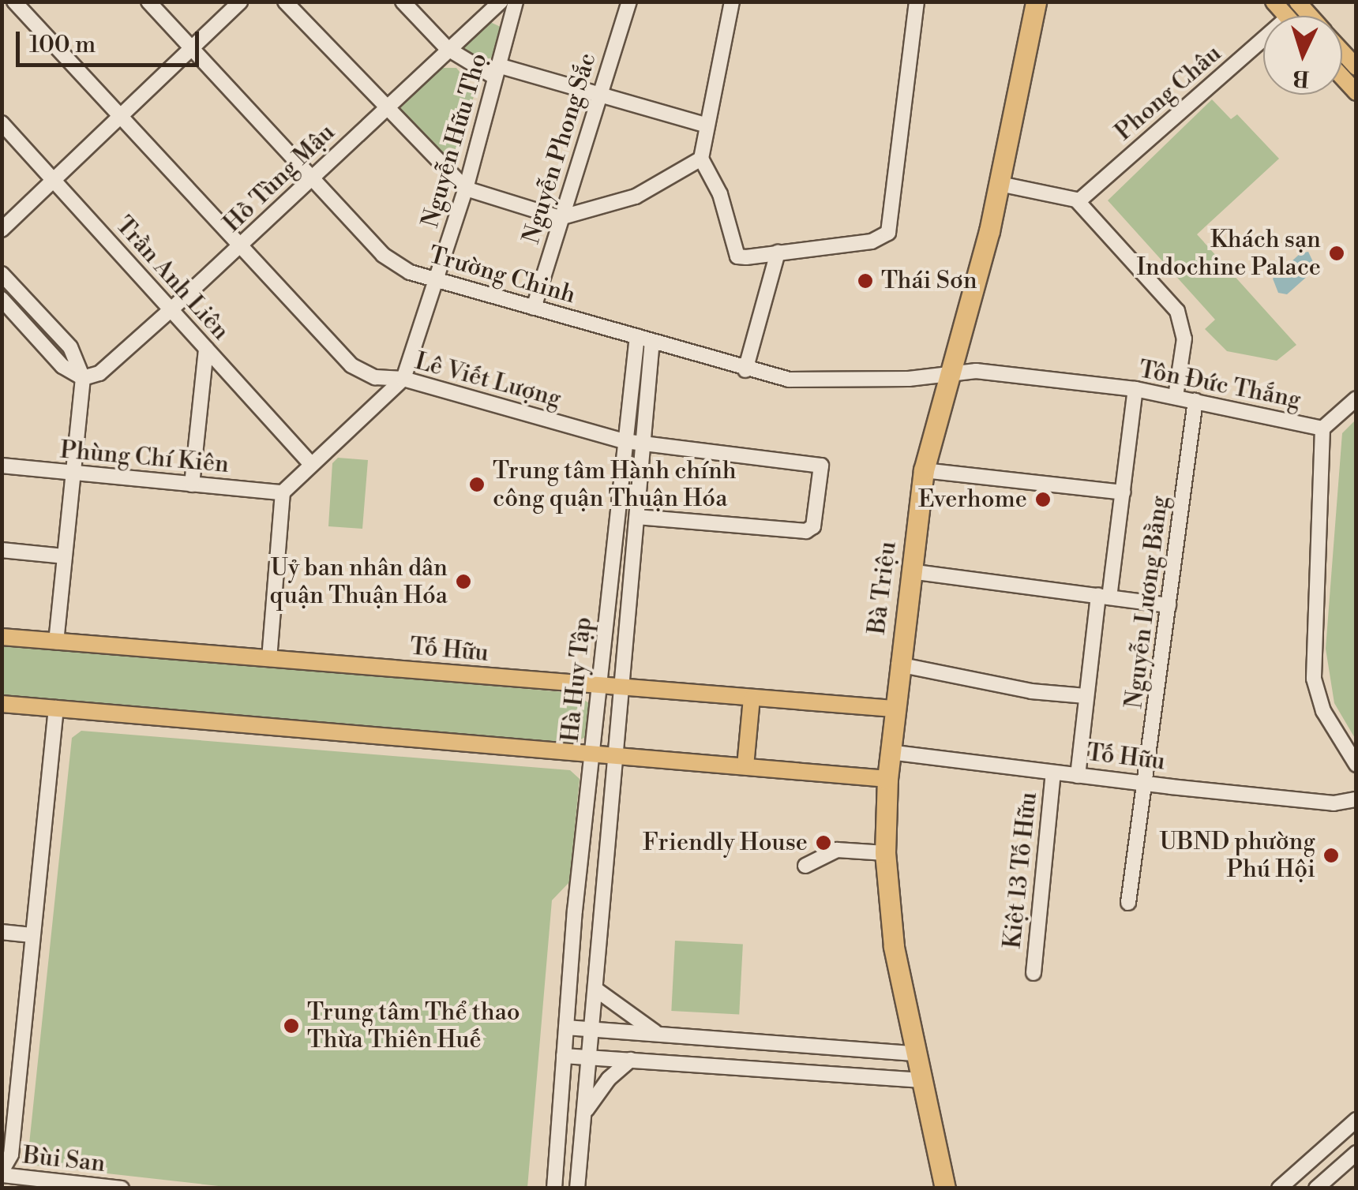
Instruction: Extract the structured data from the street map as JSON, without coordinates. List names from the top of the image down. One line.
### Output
{"streets":{"highway":["Bà Triệu"],"main road":["Tố Hữu"],"street":["Phong Châu","Nguyễn Hữu Thọ","Nguyễn Phong Sắc","Hồ Tùng Mậu","Trường Chinh","Trần Anh Liên","Lê Viết Lượng","Tôn Đức Thắng","Phùng Chí Kiên","Nguyễn Lương Bằng","Hà Huy Tập","Kiệt 13 Tố Hữu","Bùi San"]},"crossings":[["Nguyễn Hữu Thọ","Trường Chinh"],["Nguyễn Hữu Thọ","Trần Anh Liên"],["Nguyễn Hữu Thọ","Lê Viết Lượng"],["Nguyễn Hữu Thọ","Phùng Chí Kiên"],["Nguyễn Phong Sắc","Trường Chinh"],["Hồ Tùng Mậu","Trường Chinh"],["Hồ Tùng Mậu","Trần Anh Liên"],["Hồ Tùng Mậu","Lê Viết Lượng"],["Trường Chinh","Tôn Đức Thắng"],["Trường Chinh","Bà Triệu"],["Trường Chinh","Hà Huy Tập"],["Lê Viết Lượng","Hà Huy Tập"],["Tôn Đức Thắng","Bà Triệu"],["Tôn Đức Thắng","Nguyễn Lương Bằng"],["Bà Triệu","Tố Hữu"],["Nguyễn Lương Bằng","Tố Hữu"],["Tố Hữu","Hà Huy Tập"],["Tố Hữu","Kiệt 13 Tố Hữu"]],"places":["Khách sạn Indochine Palace","Thái Sơn","Trung tâm Hành chính công quận Thuận Hóa","Everhome","Uỷ ban nhân dân quận Thuận Hóa","Friendly House","UBND phường Phú Hội","Trung tâm Thể thao Thừa Thiên Huế"],"scale_bar":"100 m","north":"bottom"}
